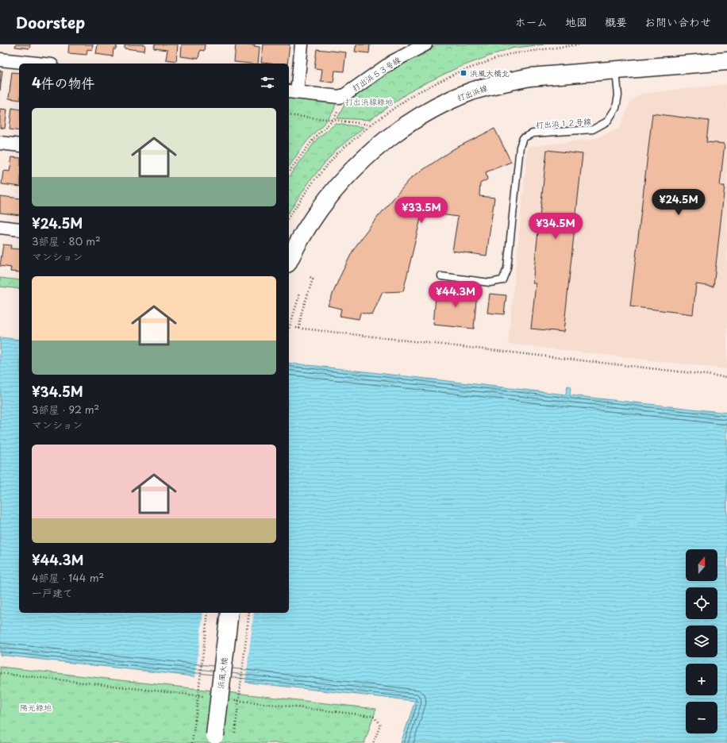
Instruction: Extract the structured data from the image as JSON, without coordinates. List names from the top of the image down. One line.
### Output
{"streets":{"street":["打出浜５３号線","打出浜線","浜風大橋"],"lane":["打出浜１２号線"]},"crossings":[["打出浜線","打出浜１２号線"]],"parks":["打出浜線緑地","陽光緑地"],"places":{"transit":["浜風大橋北"]},"north":"top","page":{"header":"Doorstep","nav":["ホーム","地図","概要","お問い合わせ"],"heading":"4件の物件","list":[{"name":"¥24.5M","note":"3部屋 · 80 m² · マンション"},{"name":"¥34.5M","note":"3部屋 · 92 m² · マンション"},{"name":"¥44.3M","note":"4部屋 · 144 m² · 一戸建て"}],"price":["¥24.5M","¥33.5M","¥34.5M","¥44.3M"],"map_buttons":["+","−"]}}
